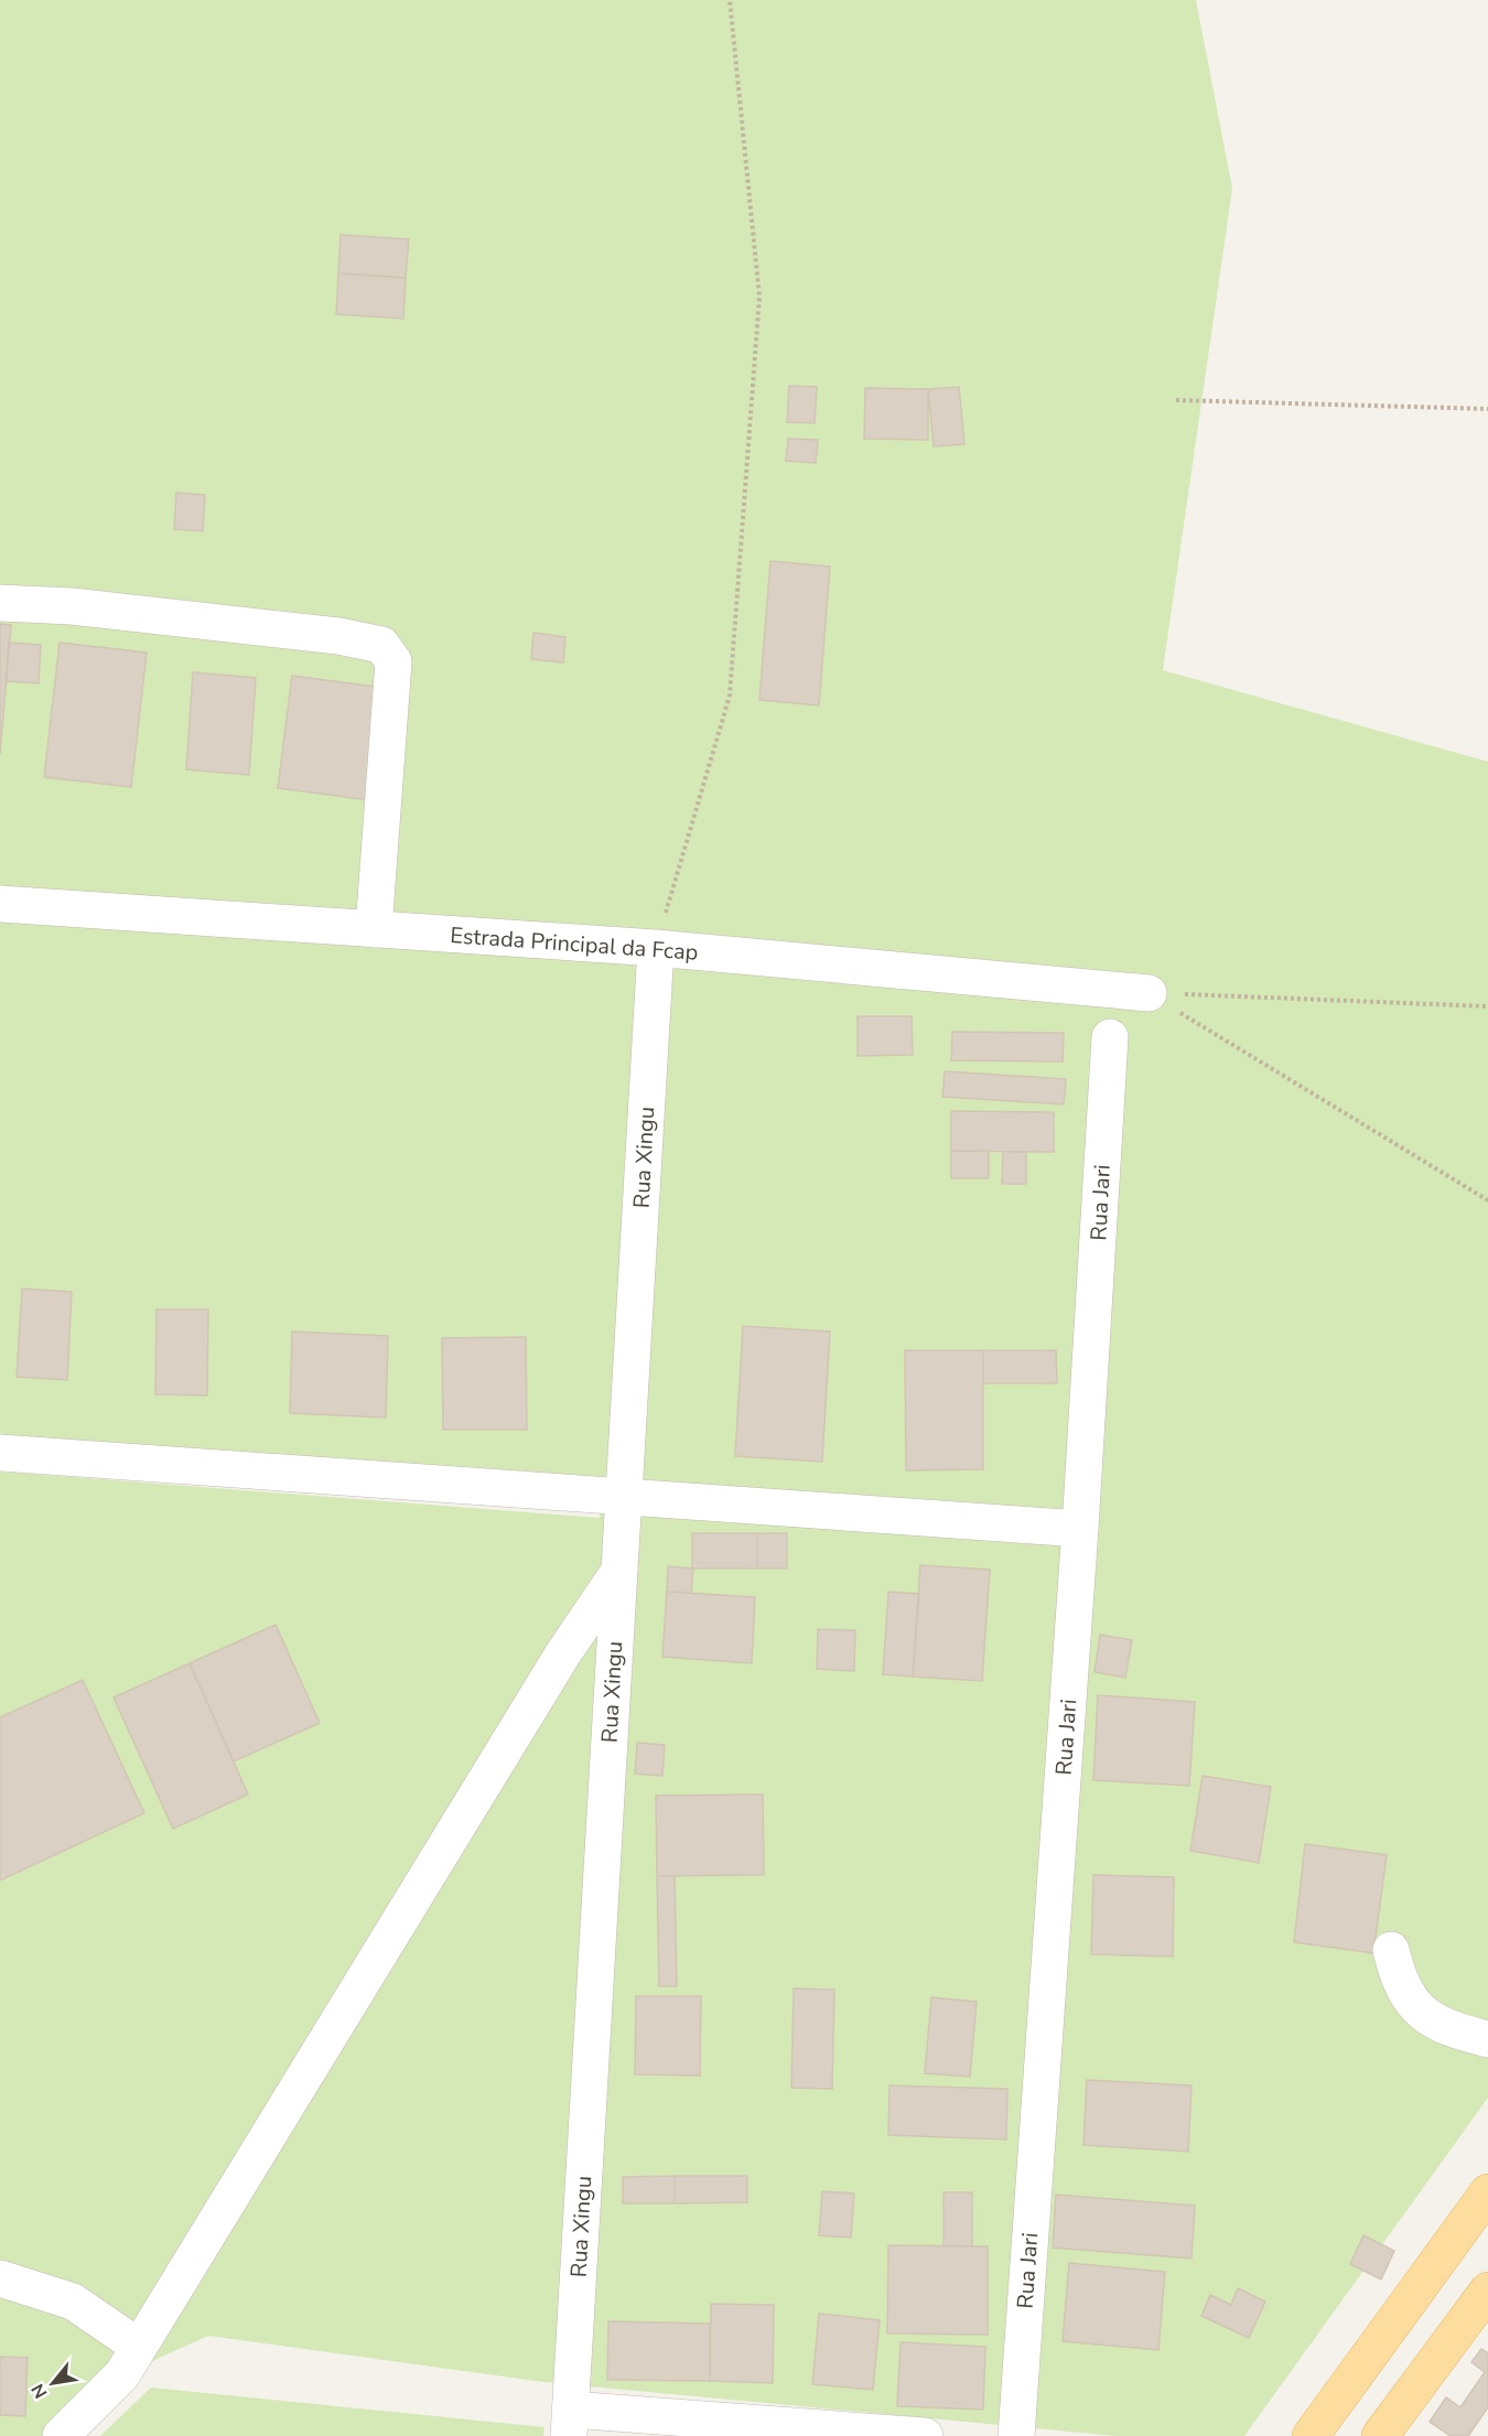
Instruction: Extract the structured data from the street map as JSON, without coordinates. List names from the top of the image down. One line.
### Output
{"streets":{"street":["Estrada Principal da Fcap","Rua Xingu","Rua Jari"]},"crossings":[["Estrada Principal da Fcap","Rua Xingu"]],"north":"bottom left"}
